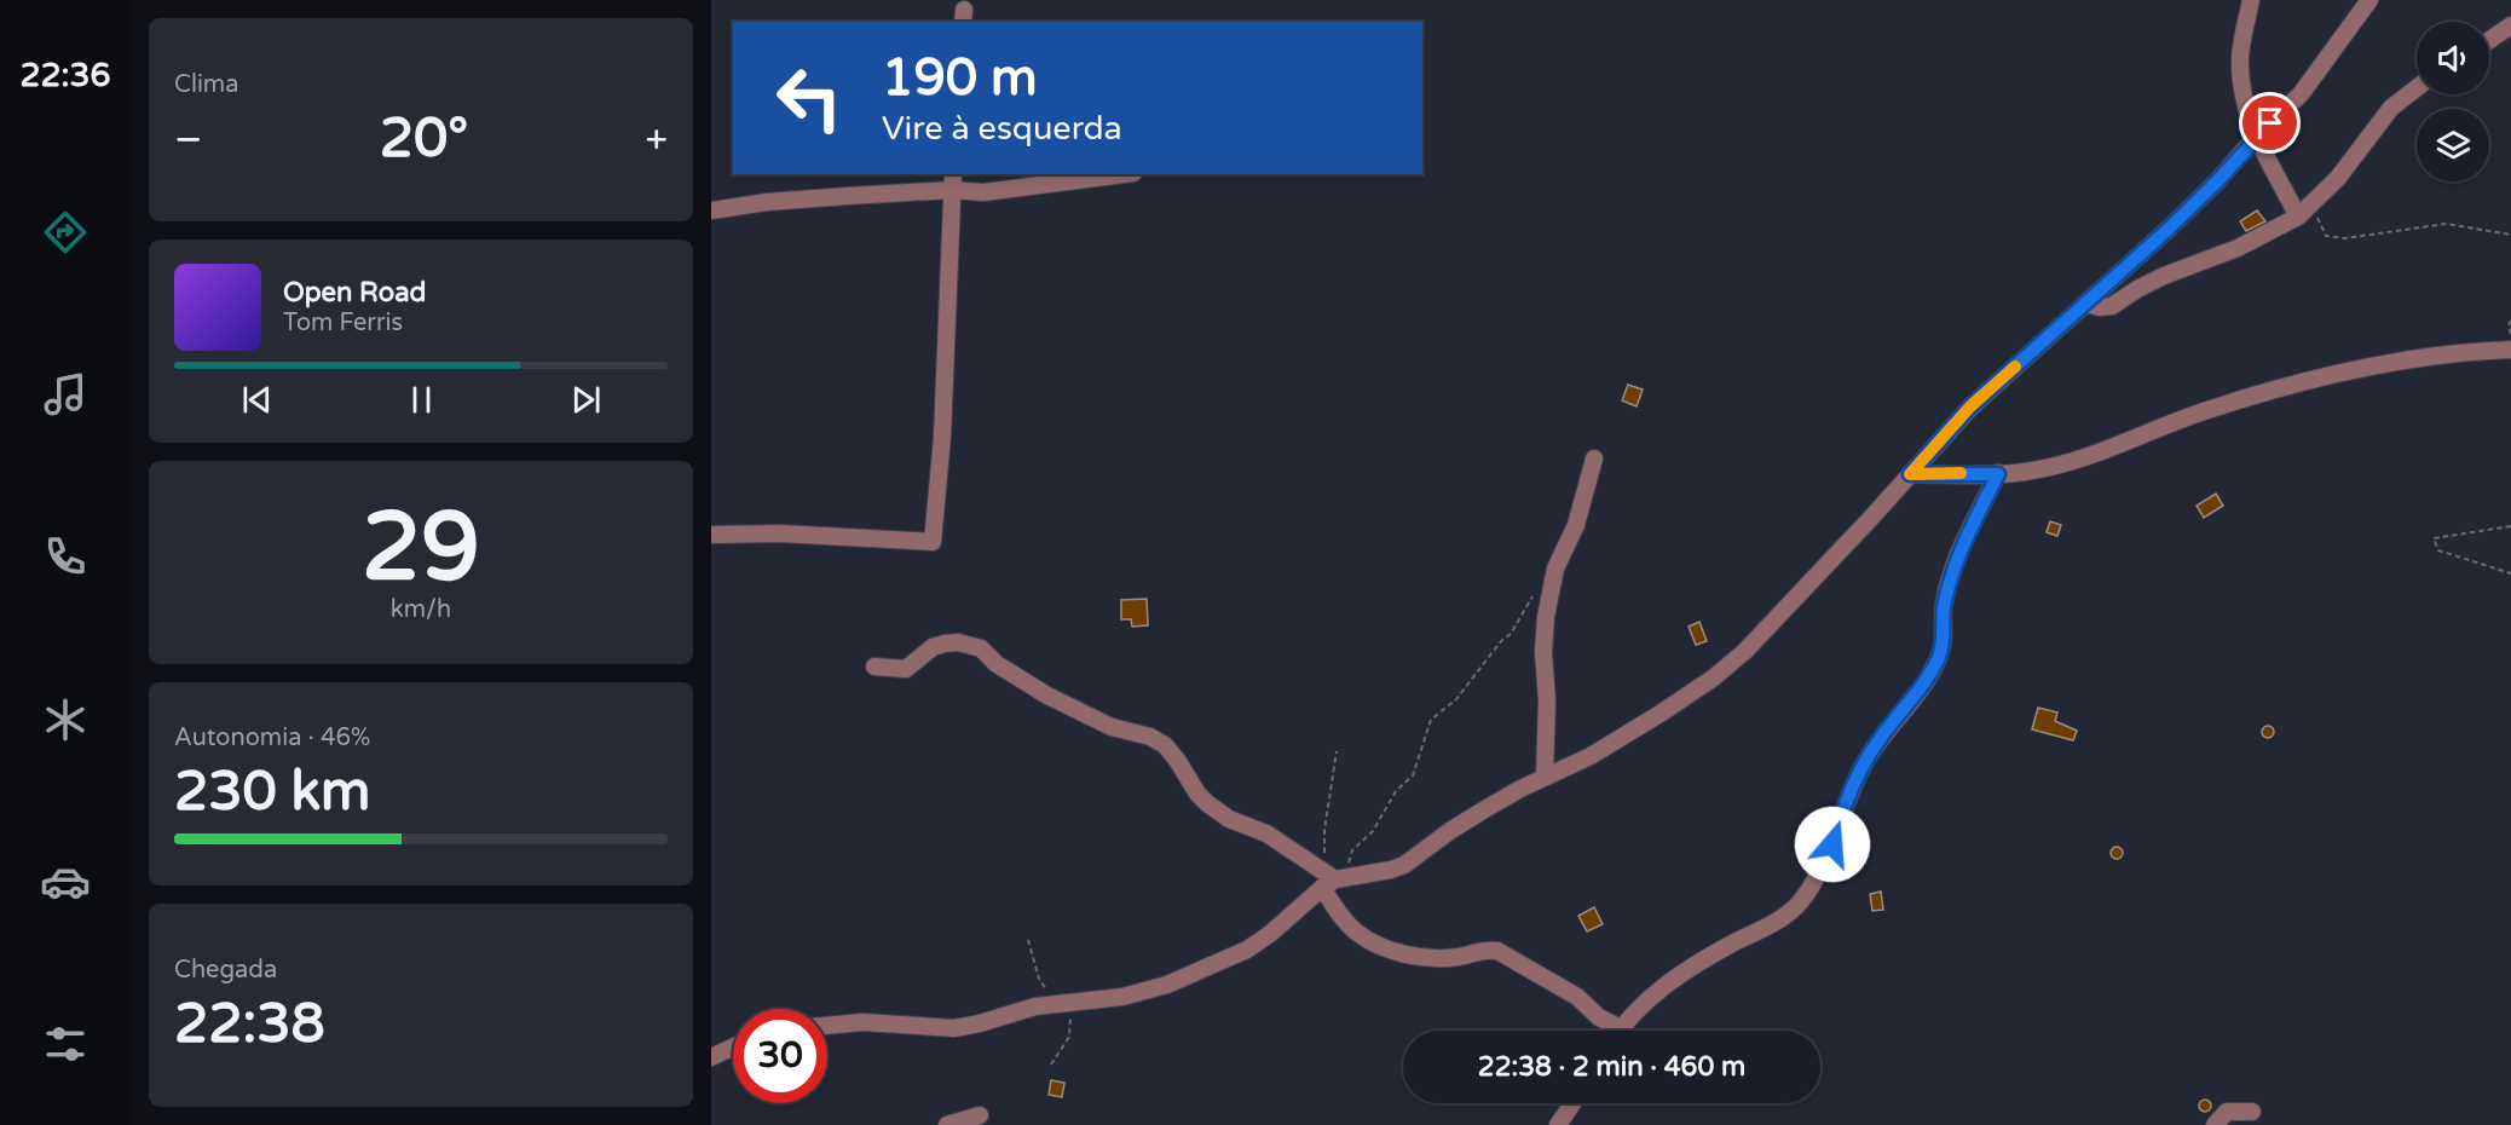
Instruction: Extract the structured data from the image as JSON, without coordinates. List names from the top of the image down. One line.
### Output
{"page":{"tabs":"22:36","tile":["Clima",["29","km/h"],["Autonomia · 46%","230 km"],["Chegada","22:38"]],"turn":["190 m","Vire à esquerda"],"heat":["−","20°","+"],"song":["Open Road","Tom Ferris"],"limit":"30","trip":"22:38 · 2 min · 460 m"}}
